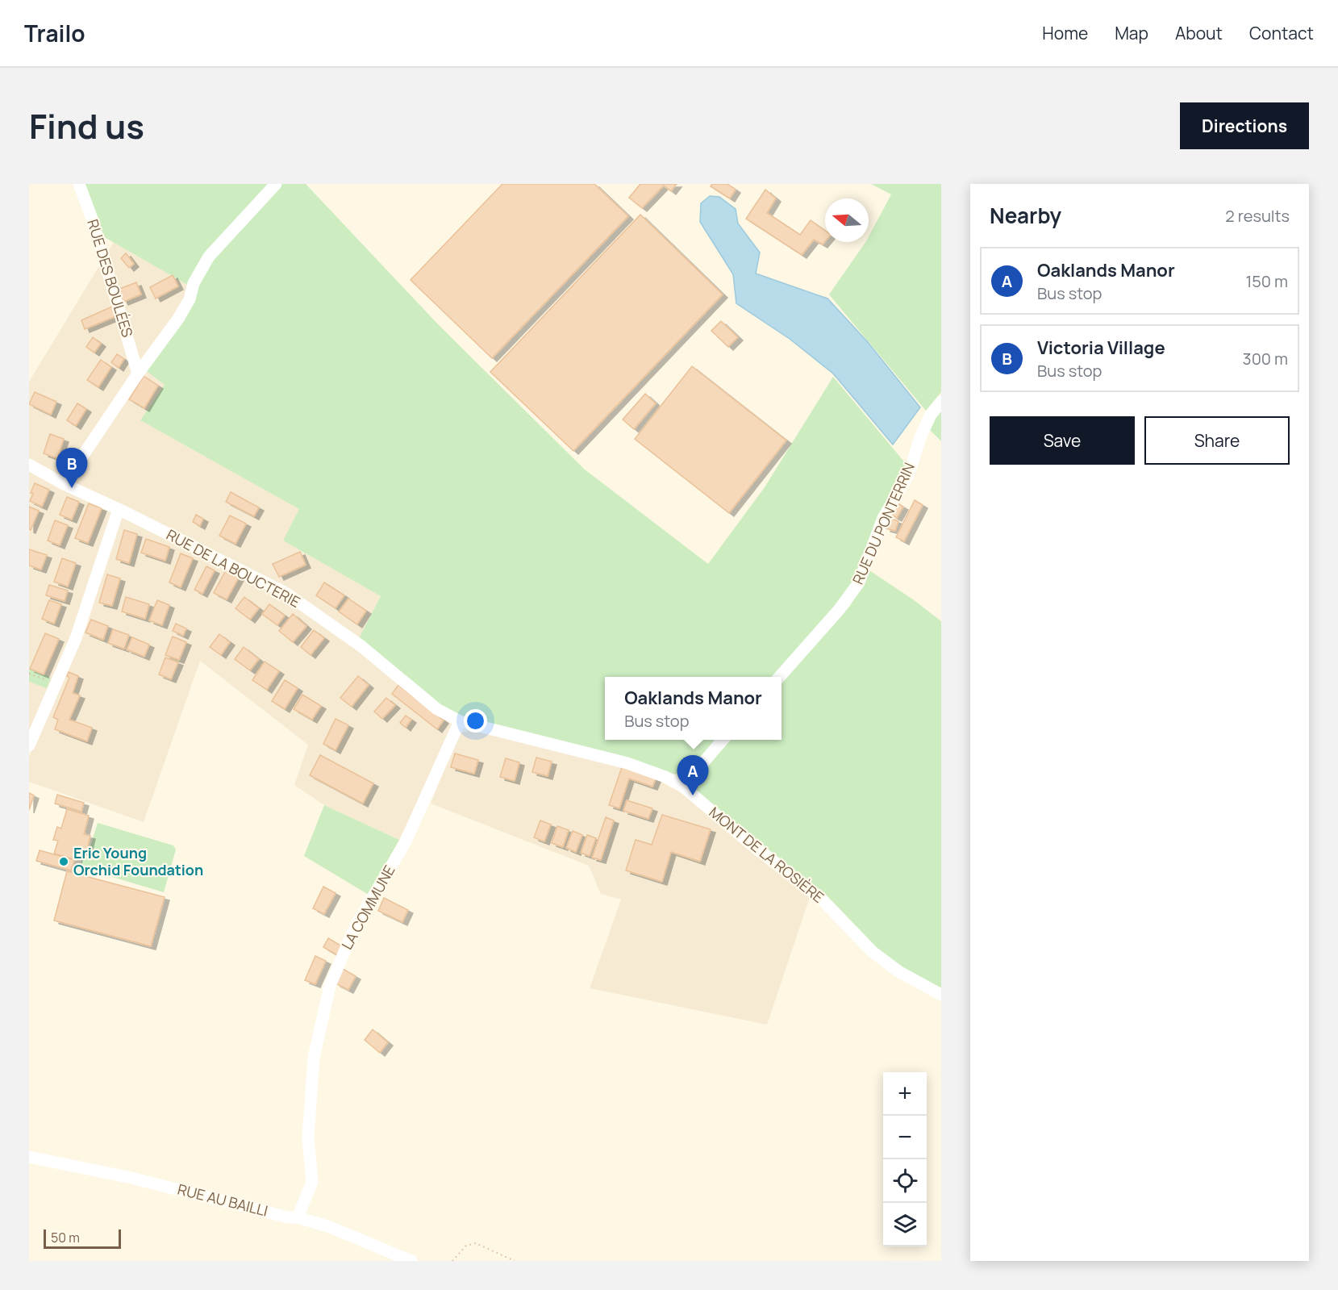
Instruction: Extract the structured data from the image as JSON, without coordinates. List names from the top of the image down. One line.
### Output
{"streets":{"street":["RUE DES BOULÉES","RUE DU PONTERRIN","RUE DE LA BOUCTERIE","MONT DE LA ROSIÈRE","LA COMMUNE","RUE AU BAILLI"]},"crossings":[["RUE DE LA BOUCTERIE","MONT DE LA ROSIÈRE"],["RUE DE LA BOUCTERIE","LA COMMUNE"],["MONT DE LA ROSIÈRE","LA COMMUNE"],["LA COMMUNE","RUE AU BAILLI"]],"places":["Eric Young Orchid Foundation"],"scale_bar":"50 m","north":"left","page":{"header":"Trailo","nav":["Home","Map","About","Contact"],"title":"Find us","buttons":["Directions",["Save","Share"]],"heading":["Nearby","2 results"],"list":[{"mark":"A","name":"Oaklands Manor","note":"Bus stop","value":"150 m"},{"mark":"B","name":"Victoria Village","note":"Bus stop","value":"300 m"}],"pins":["B","A"],"popup":["Oaklands Manor","Bus stop"],"map_buttons":["+","−"],"scale":"50 m"}}
